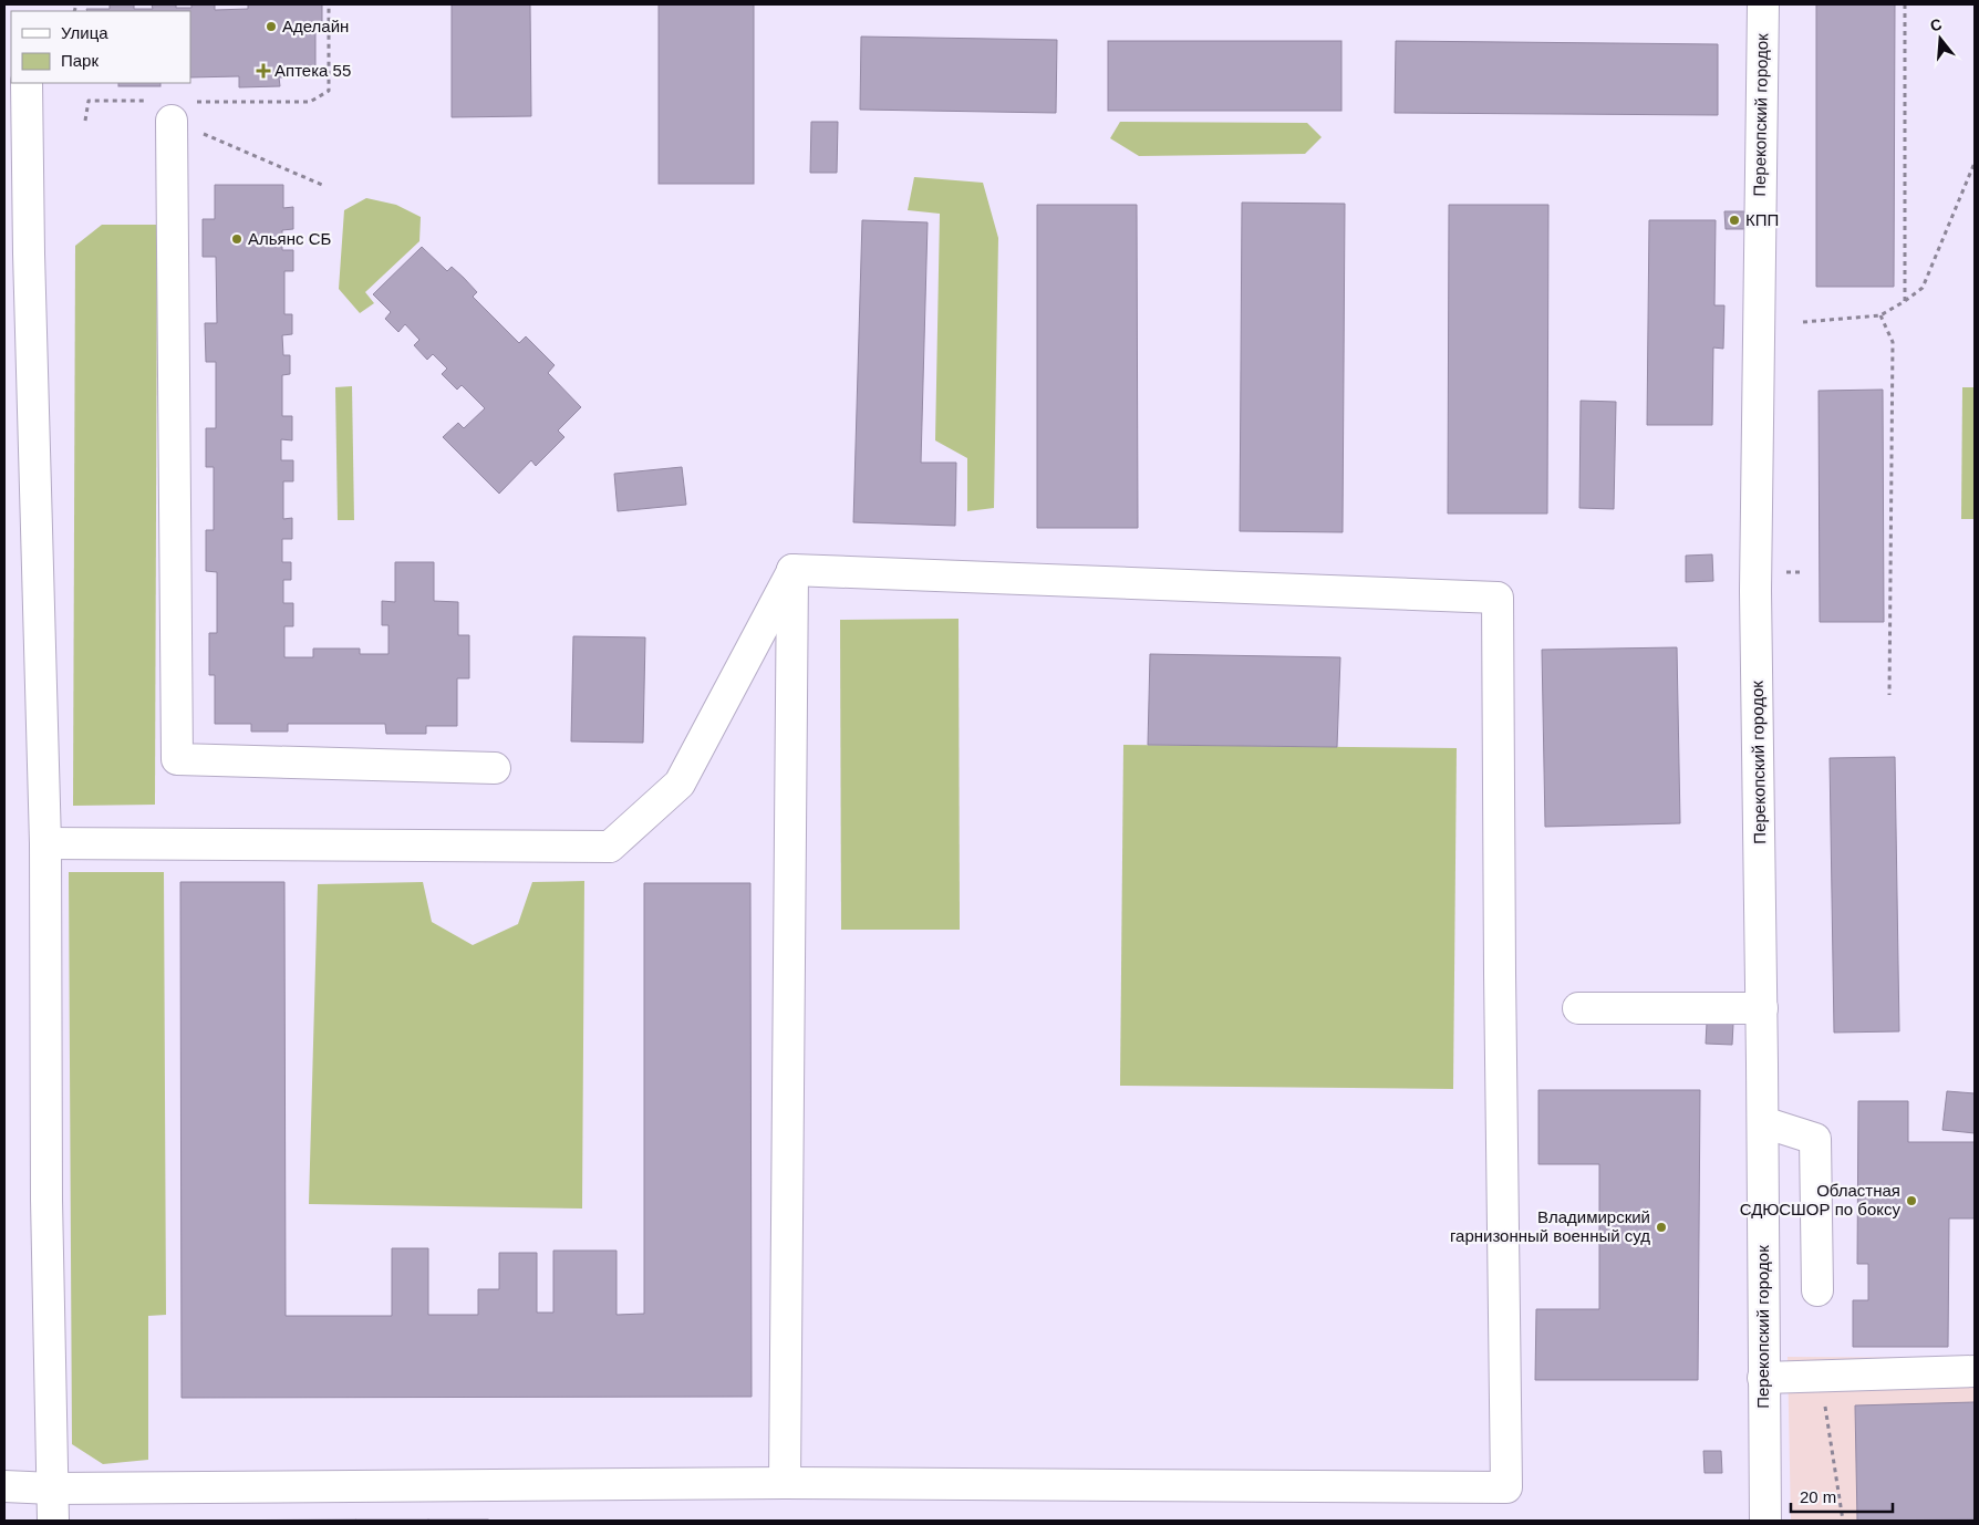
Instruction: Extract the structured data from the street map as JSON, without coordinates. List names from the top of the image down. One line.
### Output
{"streets":{"street":["Перекопский городок"]},"places":{"other":["Аделайн","КПП","Альянс СБ","Областная СДЮСШОР по боксу","Владимирский гарнизонный военный суд"],"health":["Аптека 55"]},"legend":["Улица","Парк"],"scale_bar":"20 m","north":"top"}
